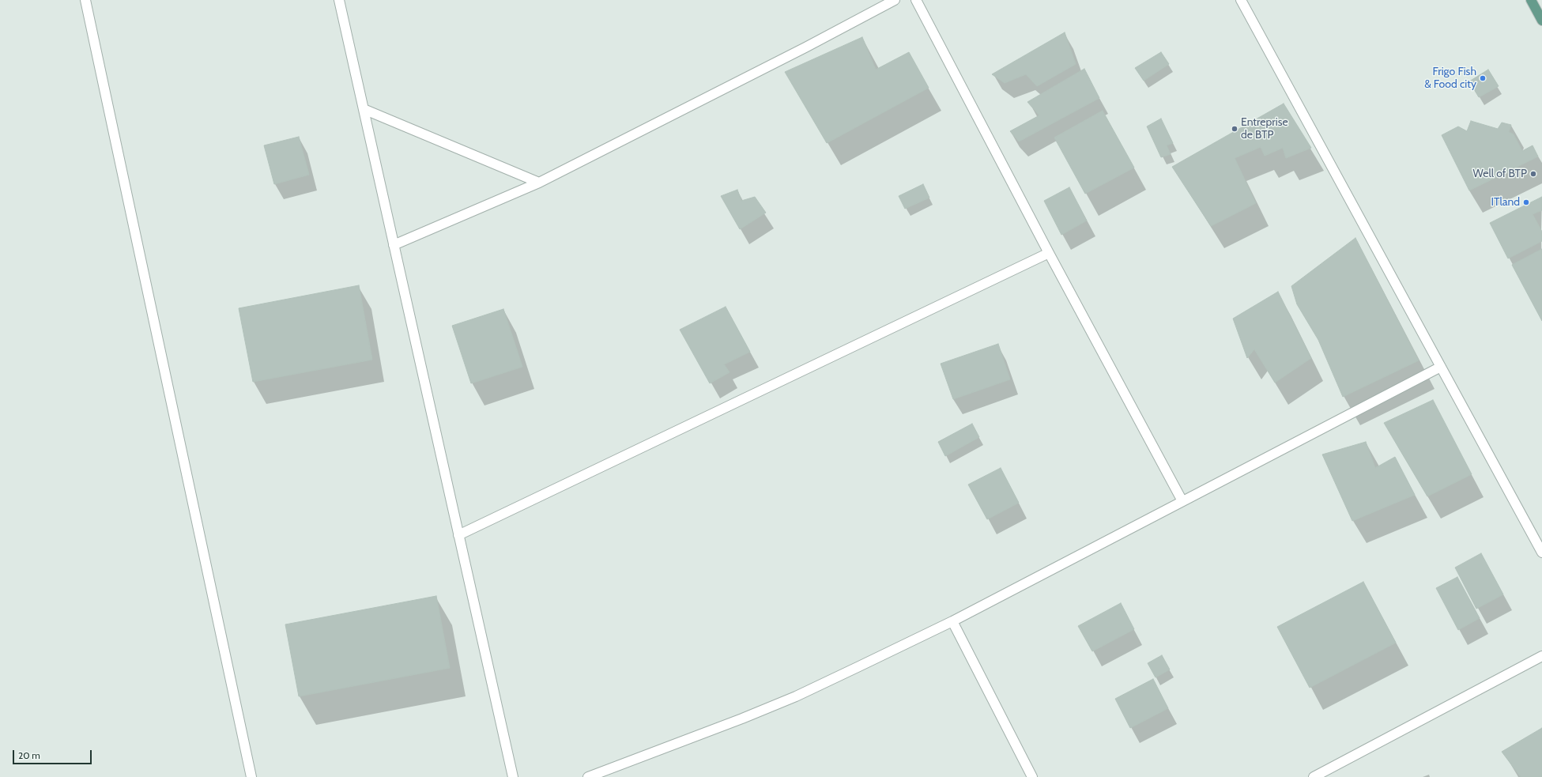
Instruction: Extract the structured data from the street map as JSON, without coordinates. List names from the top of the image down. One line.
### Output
{"places":["Frigo Fish & Food city","Entreprise de BTP","Well of BTP","ITland"],"scale_bar":"20 m"}
